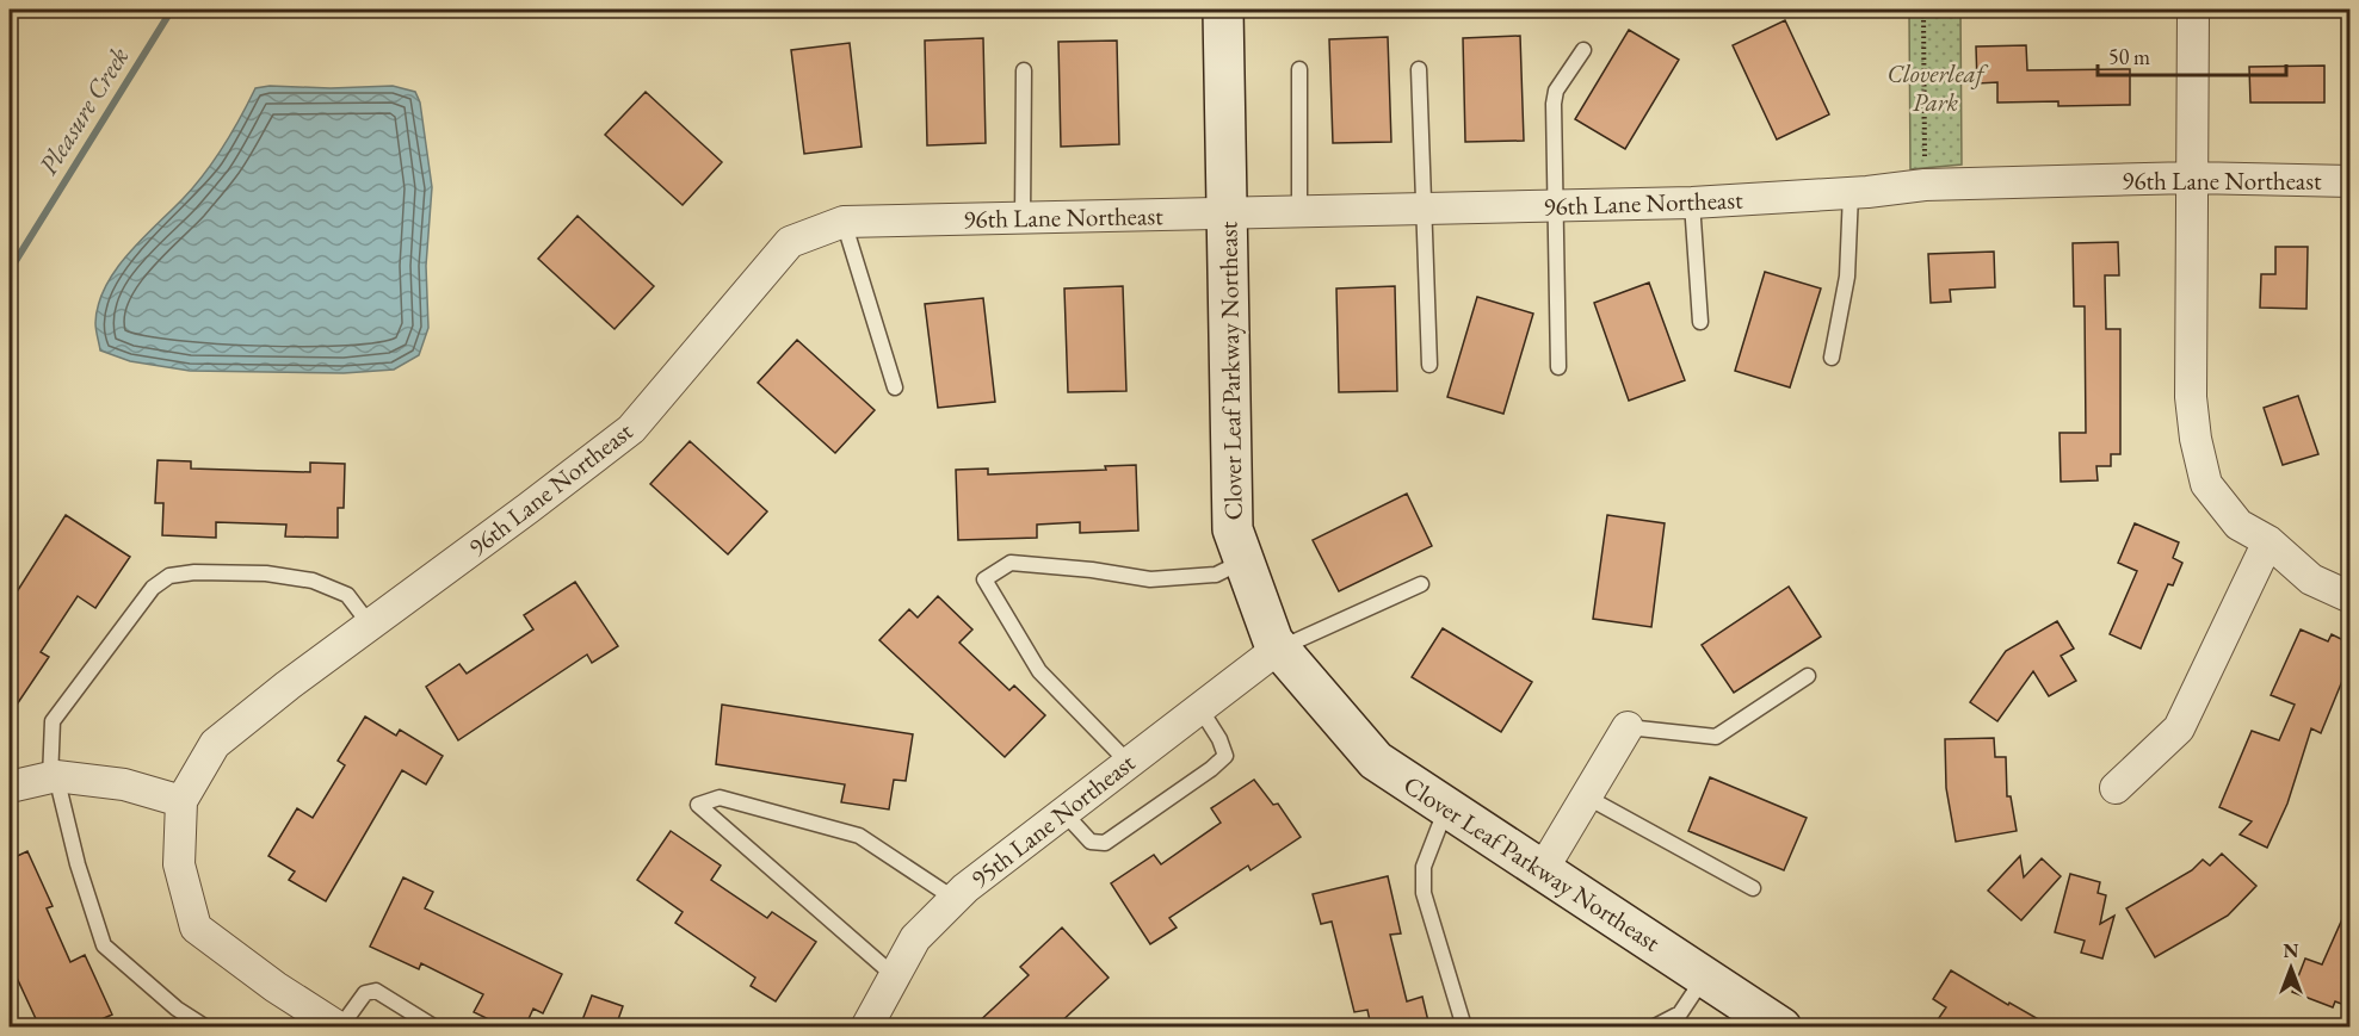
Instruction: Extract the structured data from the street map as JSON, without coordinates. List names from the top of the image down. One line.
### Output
{"streets":{"street":["96th Lane Northeast","Clover Leaf Parkway Northeast","95th Lane Northeast"]},"crossings":[["96th Lane Northeast","Clover Leaf Parkway Northeast"],["Clover Leaf Parkway Northeast","95th Lane Northeast"]],"water":["Pleasure Creek"],"parks":["Cloverleaf Park"],"scale_bar":"50 m","north":"top"}
